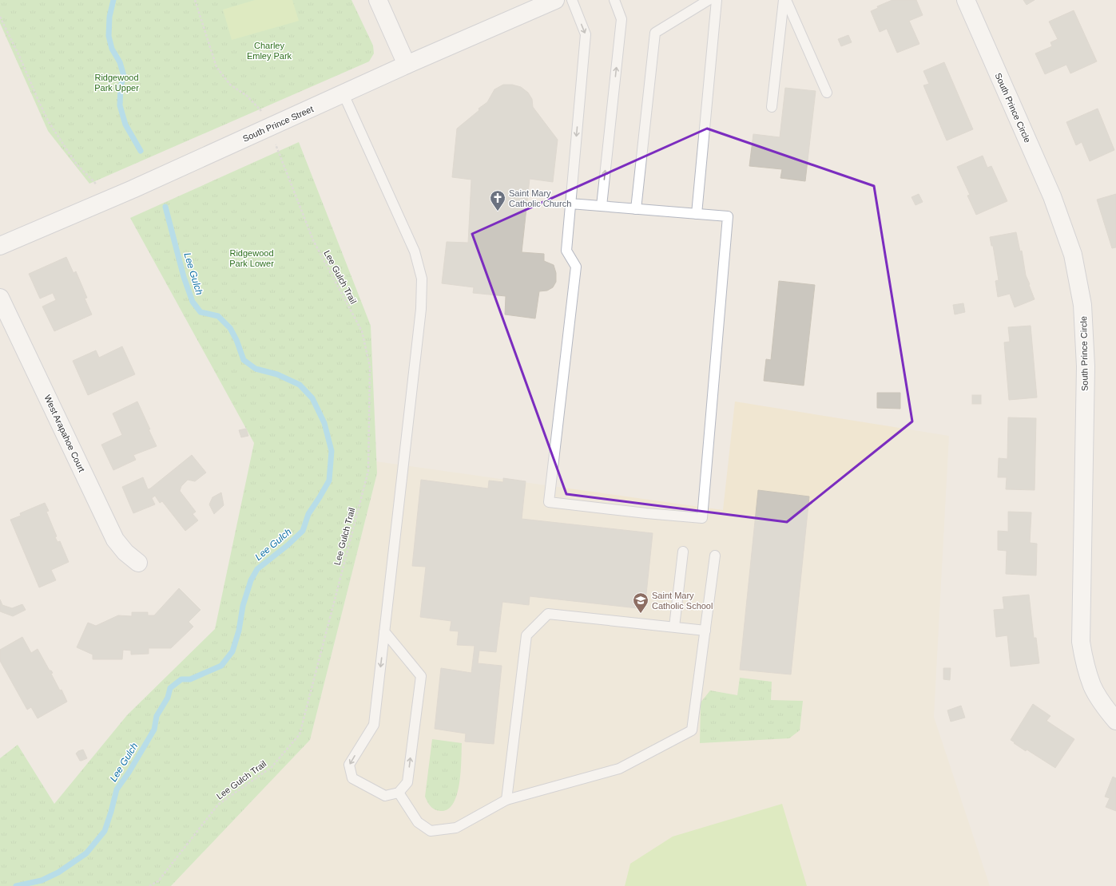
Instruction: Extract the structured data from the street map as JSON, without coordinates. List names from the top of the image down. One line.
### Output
{"streets":{"street":["South Prince Circle","South Prince Street","West Arapahoe Court"],"path":["Lee Gulch Trail"]},"water":["Lee Gulch"],"parks":["Charley Emley Park","Ridgewood Park Upper","Ridgewood Park Lower"],"places":{"church":["Saint Mary Catholic Church"],"school or university":["Saint Mary Catholic School"]}}
